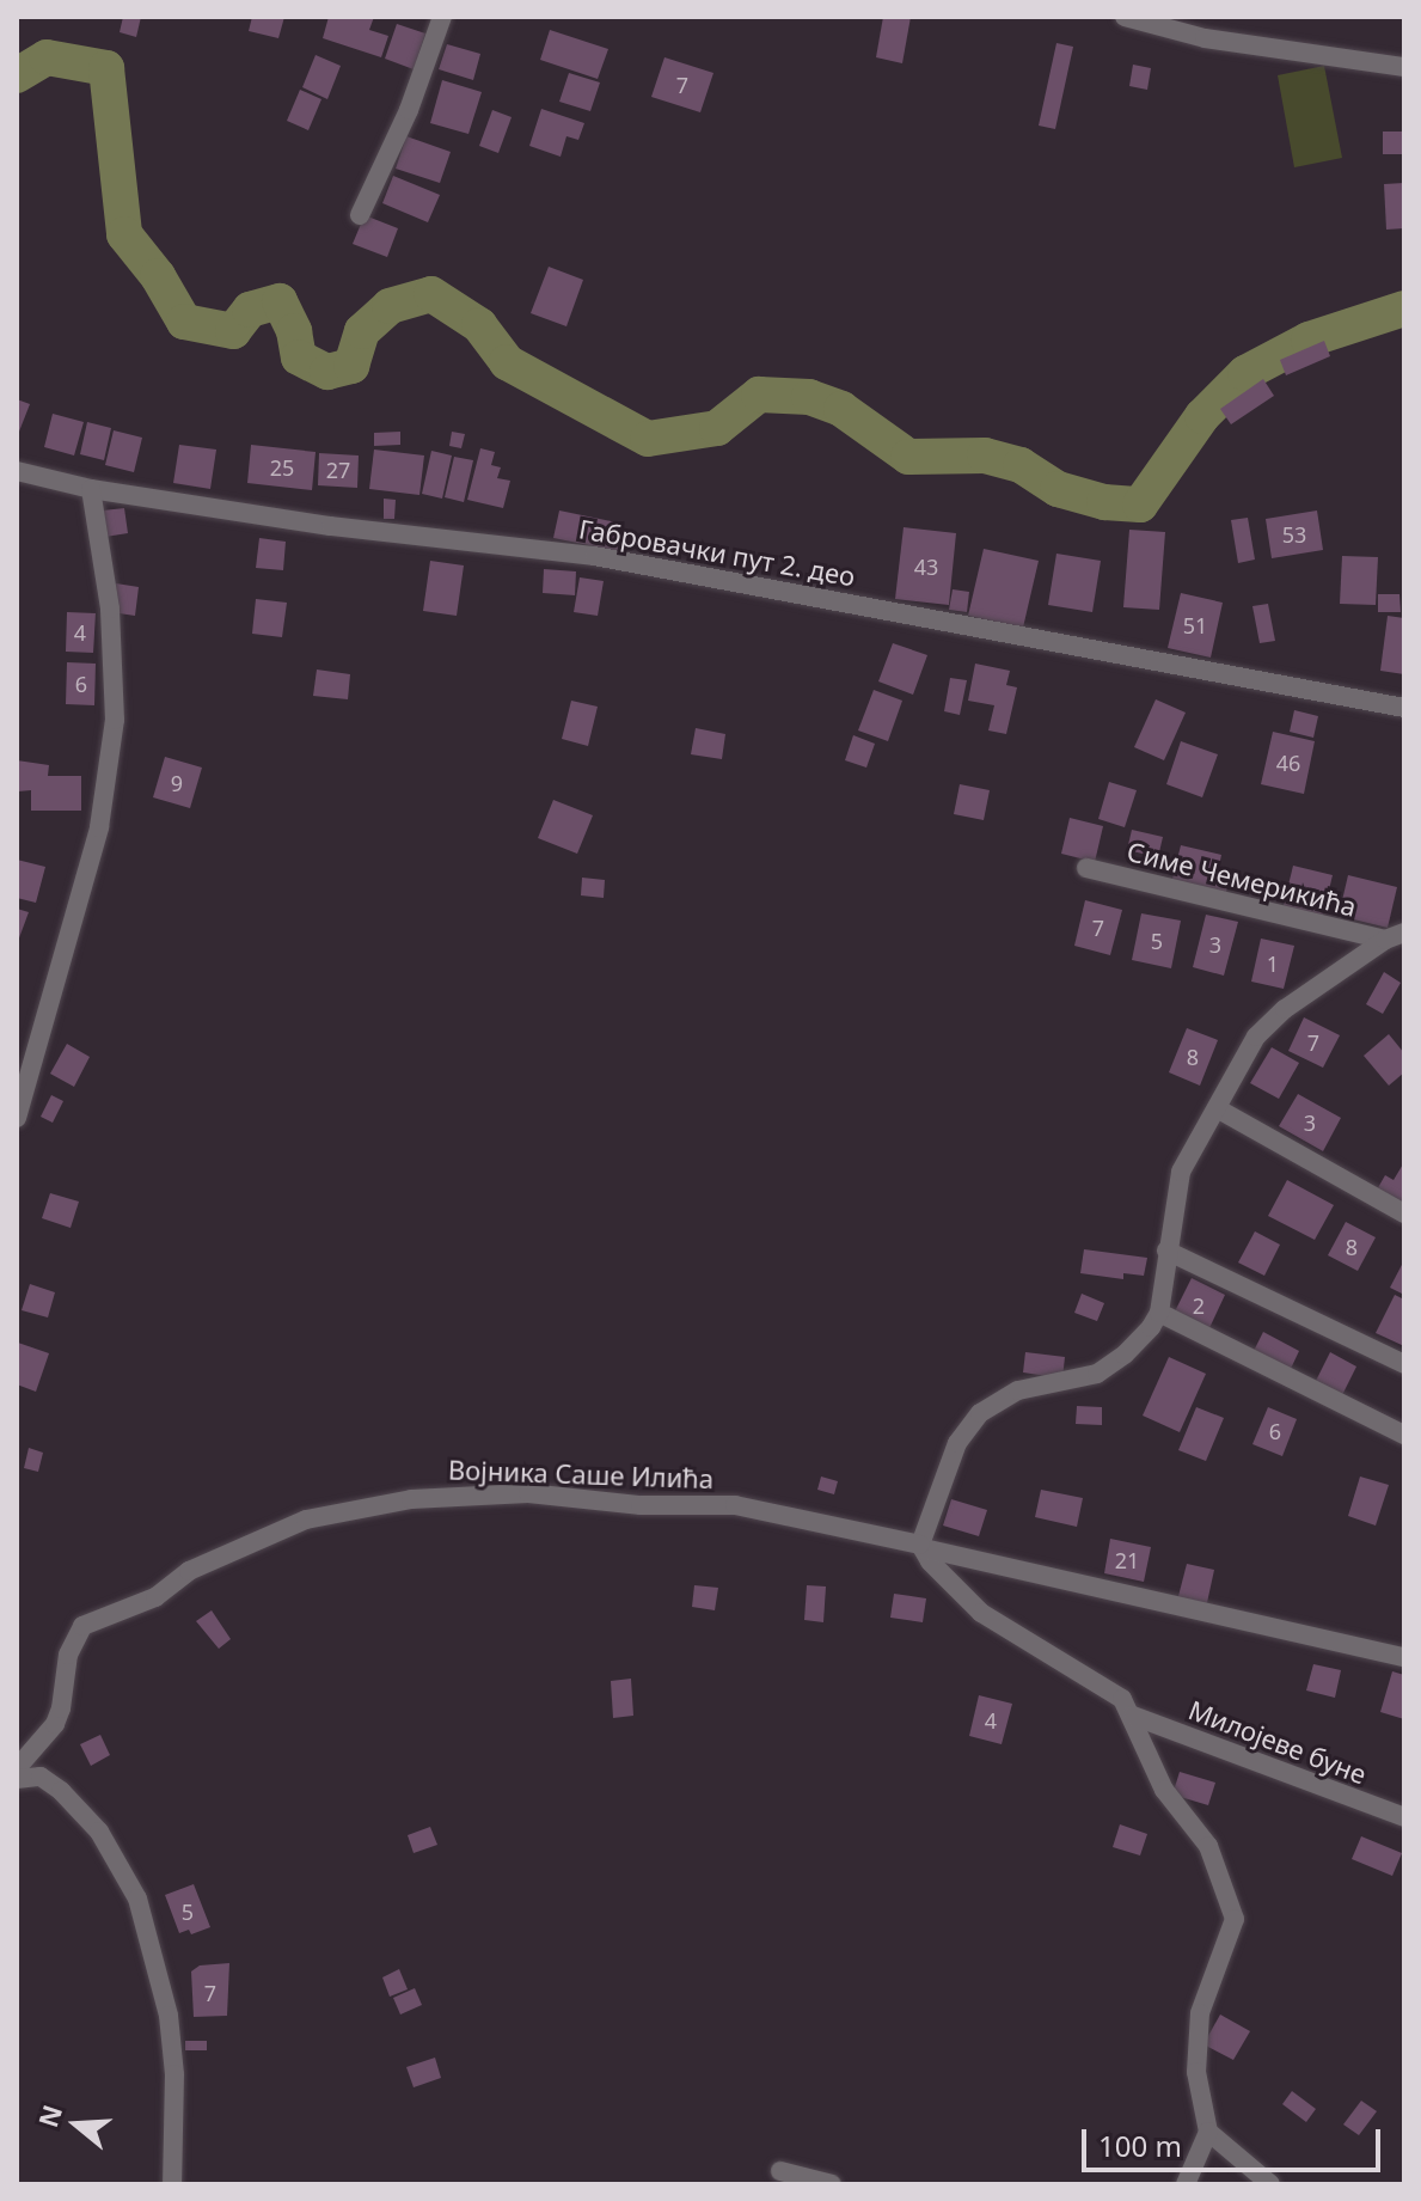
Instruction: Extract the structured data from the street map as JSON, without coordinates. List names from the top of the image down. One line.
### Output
{"streets":{"street":["Габровачки пут 2. део","Симе Чемерикића","Војника Саше Илића","Милојеве буне"]},"crossings":[["Војника Саше Илића","Милојеве буне"]],"house_numbers":["7","25","27","53","43","51","4","6","46","9","7","5","3","1","7","8","3","8","2","6","21","4","5","7"],"scale_bar":"100 m","north":"left"}
